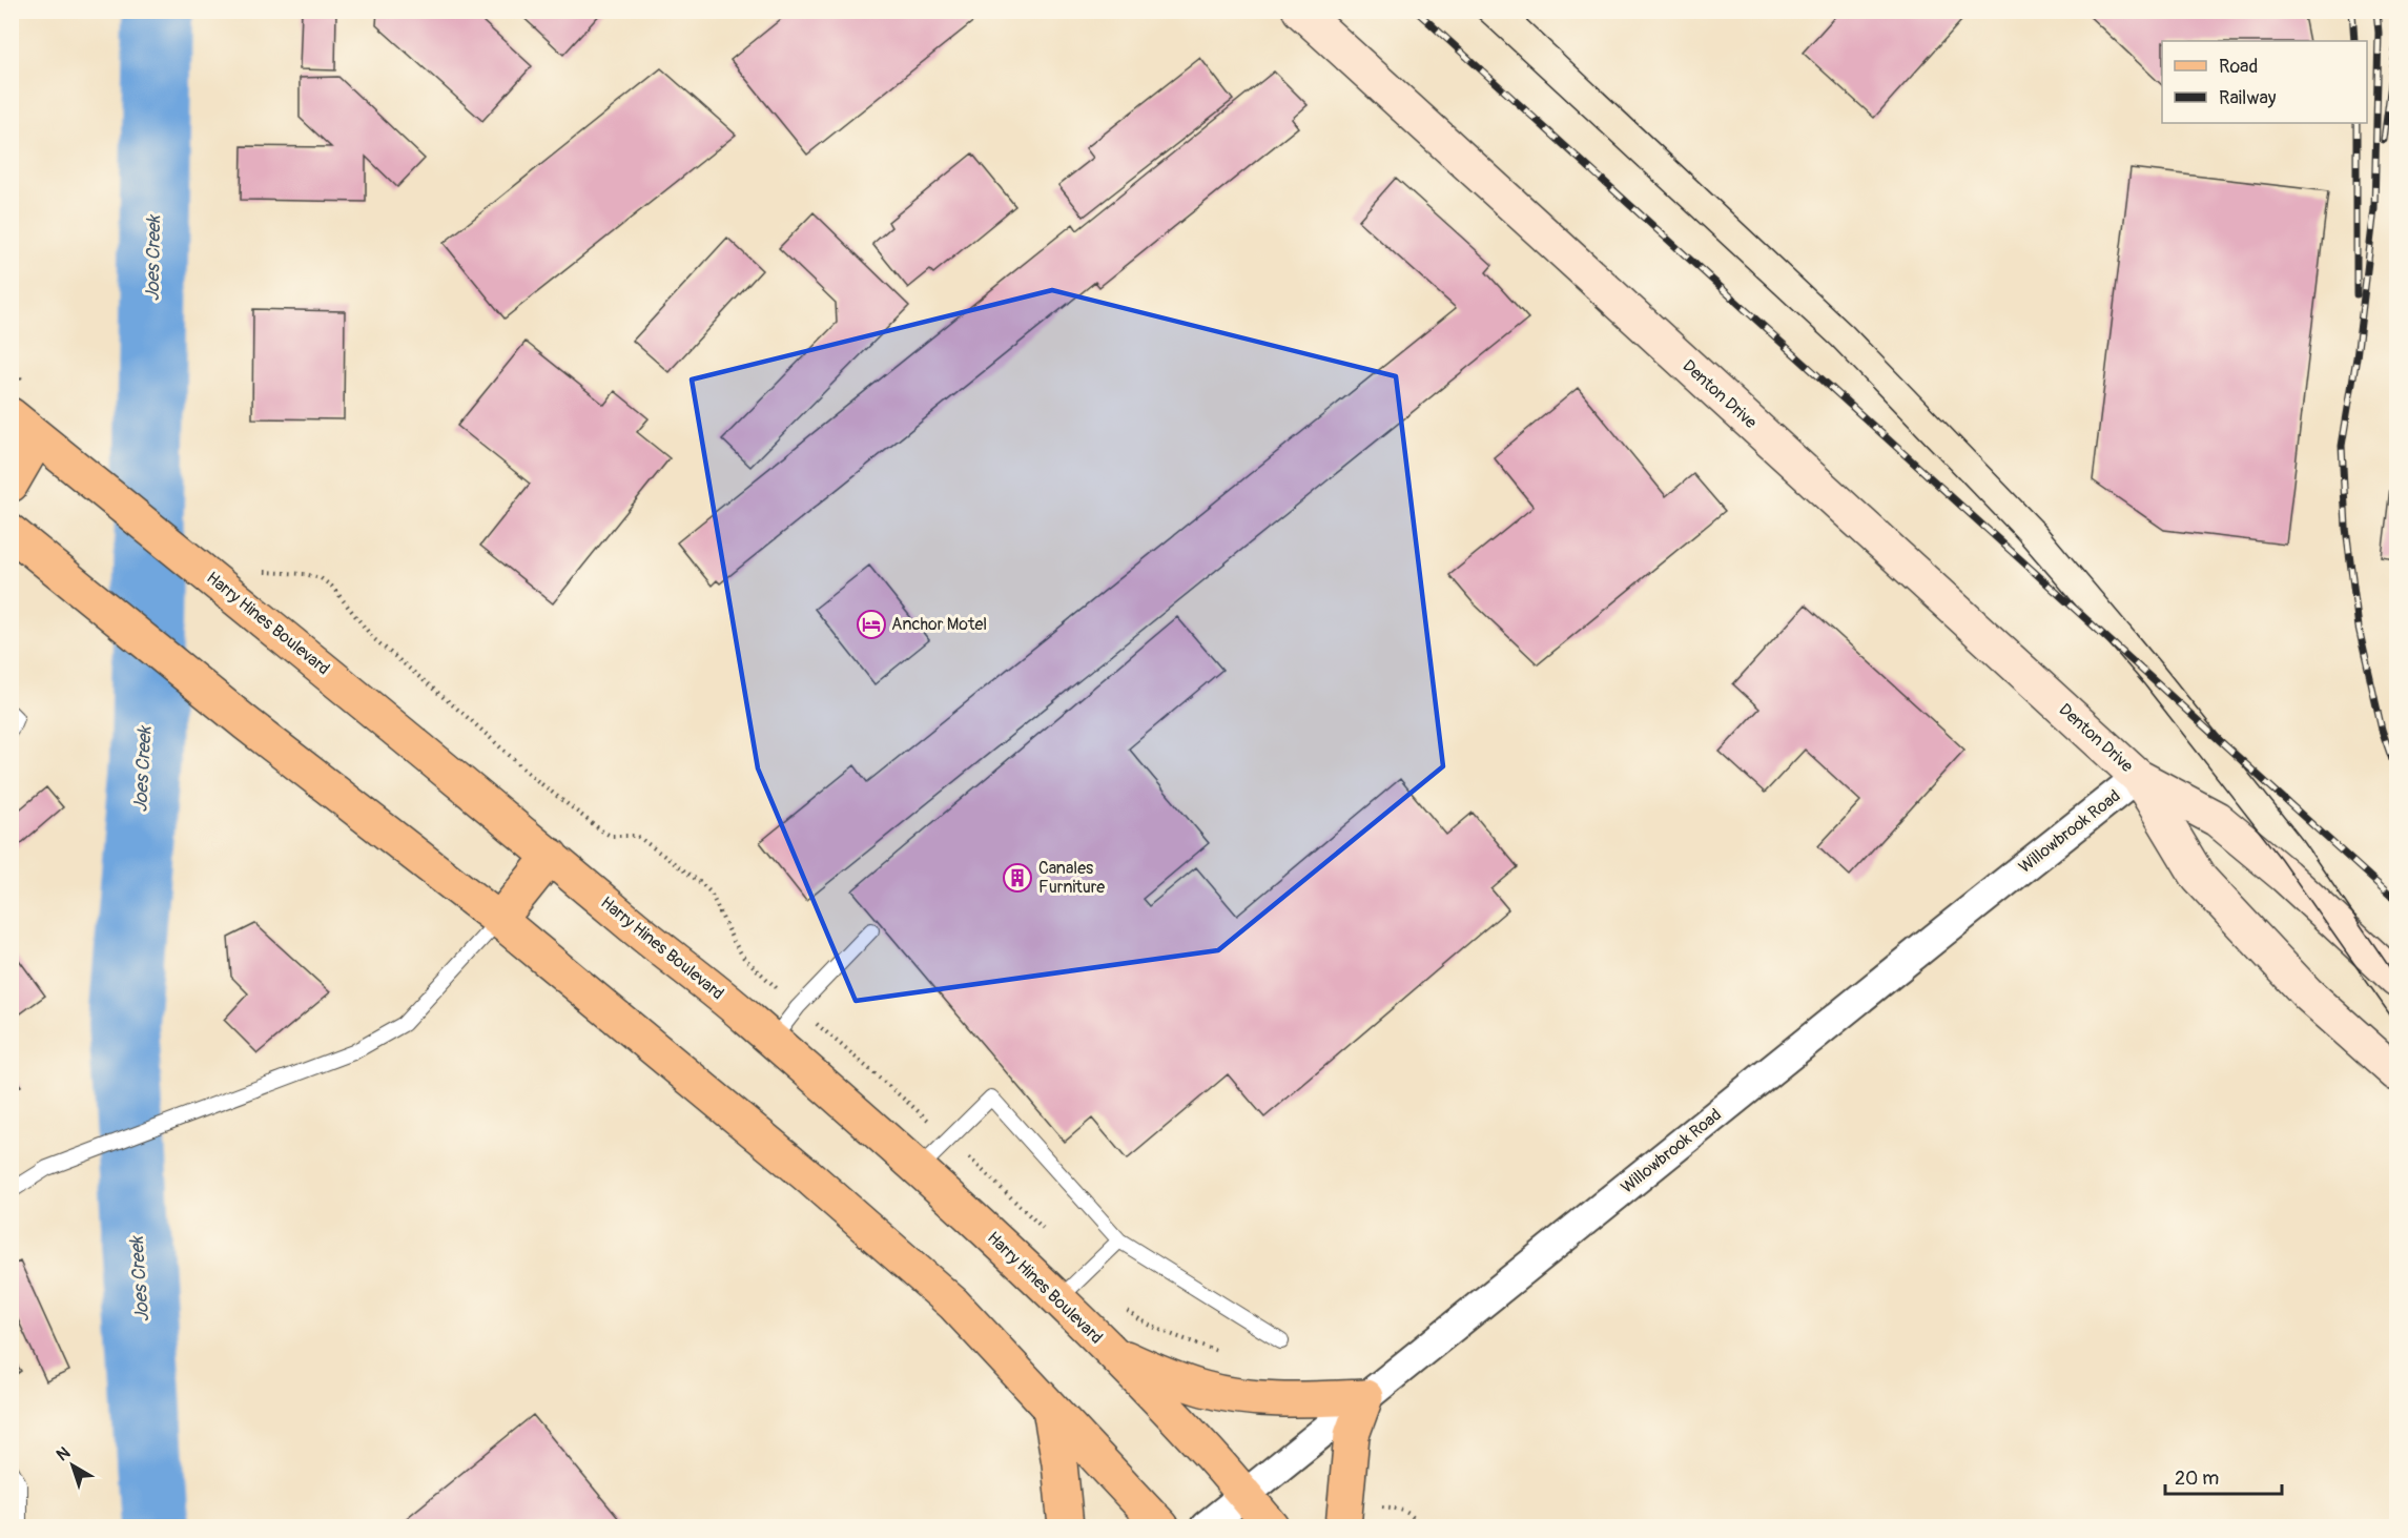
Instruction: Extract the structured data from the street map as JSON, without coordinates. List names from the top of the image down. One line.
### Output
{"streets":{"main road":["Harry Hines Boulevard"],"street":["Denton Drive","Willowbrook Road"]},"crossings":[["Denton Drive","Willowbrook Road"],["Harry Hines Boulevard","Willowbrook Road"]],"water":["Joes Creek"],"places":{"hotel":["Anchor Motel"],"building":["Canales Furniture"]},"legend":["Road","Railway"],"scale_bar":"20 m","north":"top left"}
